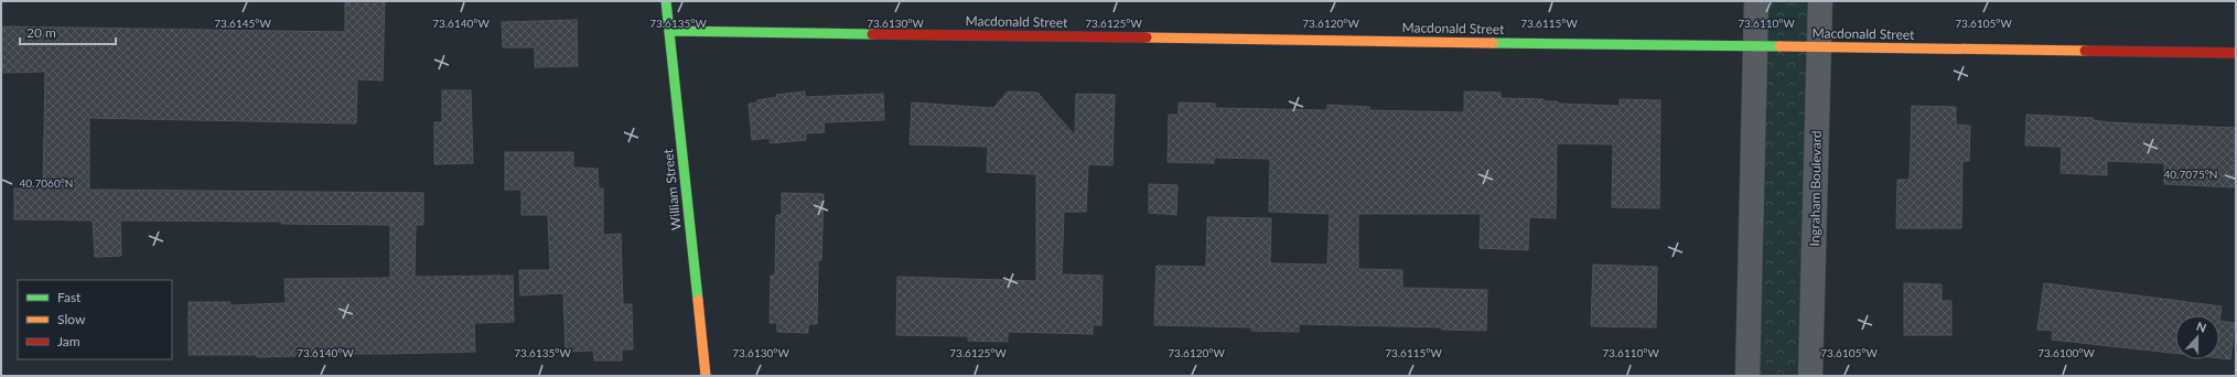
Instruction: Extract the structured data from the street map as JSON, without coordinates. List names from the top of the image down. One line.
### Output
{"streets":{"street":["Macdonald Street","Ingraham Boulevard","William Street"]},"crossings":[["Macdonald Street","Ingraham Boulevard"],["Macdonald Street","William Street"]],"legend":["Fast","Slow","Jam"],"scale_bar":"20 m","north":"top","coordinates":["73.6145°W","73.6140°W","73.6135°W","73.6130°W","73.6125°W","73.6120°W","73.6115°W","73.6110°W","73.6105°W","40.7075°N","40.7060°N","73.6100°W"]}
